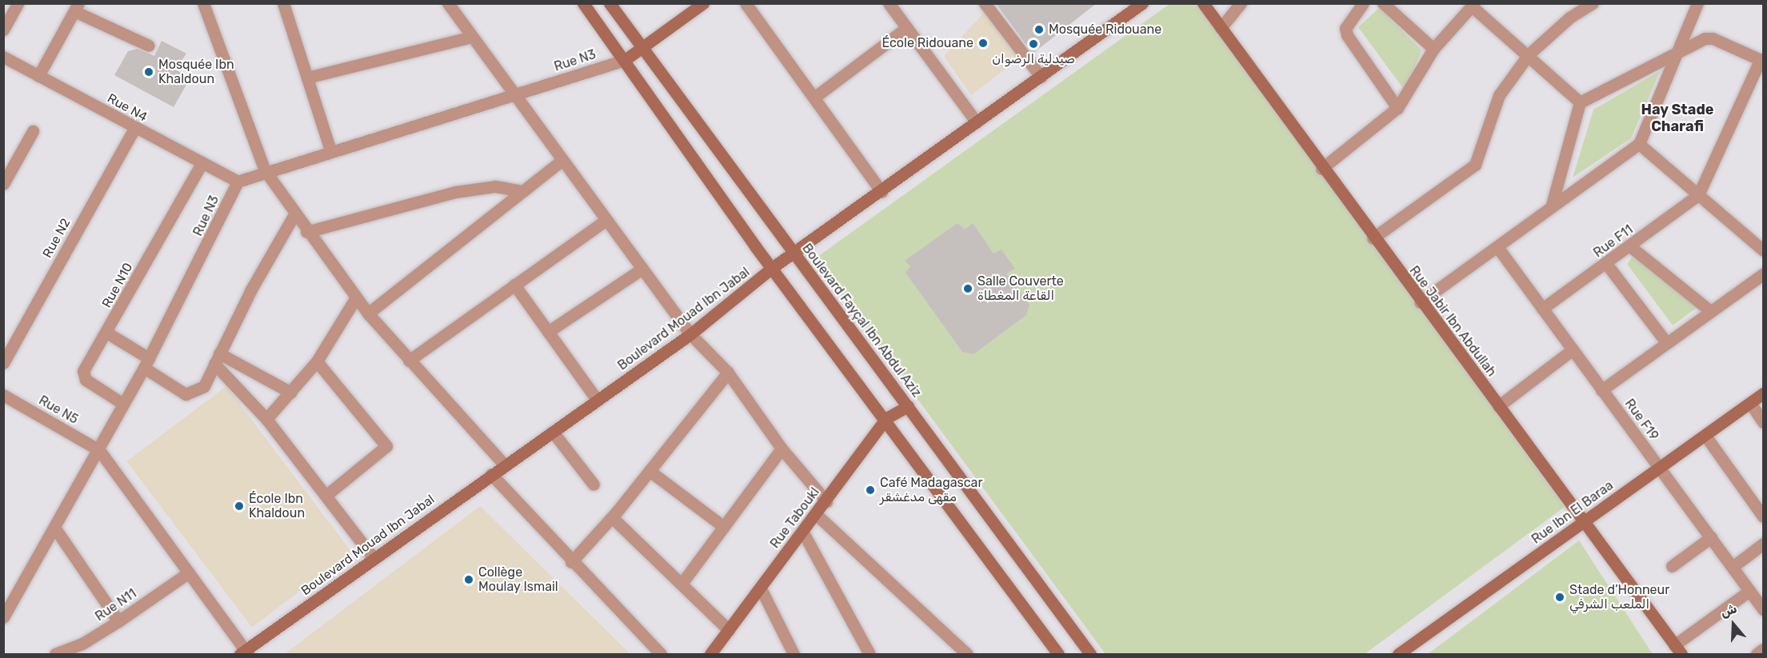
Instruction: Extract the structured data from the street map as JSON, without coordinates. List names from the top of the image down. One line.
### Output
{"streets":{"main road":["Boulevard Mouad Ibn Jabal","Boulevard Fayçal Ibn Abdul Aziz","Rue Jabir Ibn Abdullah","Rue Ibn El Baraa","Rue Taboukl"],"street":["Rue N3","Rue N4","Rue N2","Rue F11","Rue N10","Rue N5","Rue F19","Rue N11"]},"crossings":[["Rue N3","Rue N4"],["Rue N3","Rue N10"],["Rue N3","Rue N5"],["Rue N4","Rue N2"],["Rue N4","Rue N10"],["Rue F11","Rue F19"],["Boulevard Mouad Ibn Jabal","Boulevard Fayçal Ibn Abdul Aziz"],["Boulevard Fayçal Ibn Abdul Aziz","Rue Taboukl"],["Rue Jabir Ibn Abdullah","Rue Ibn El Baraa"],["Rue F19","Rue Ibn El Baraa"]],"districts":["Hay Stade Charafi"],"places":["Mosquée Ridouane","École Ridouane","صيدلية الرضوان","Mosquée Ibn Khaldoun","Salle Couverte القاعة المغطاة","Café Madagascar مقهى مدغشقر","École Ibn Khaldoun","Collège Moulay Ismail","Stade d’Honneur الملعب الشرفي"],"north":"top"}
